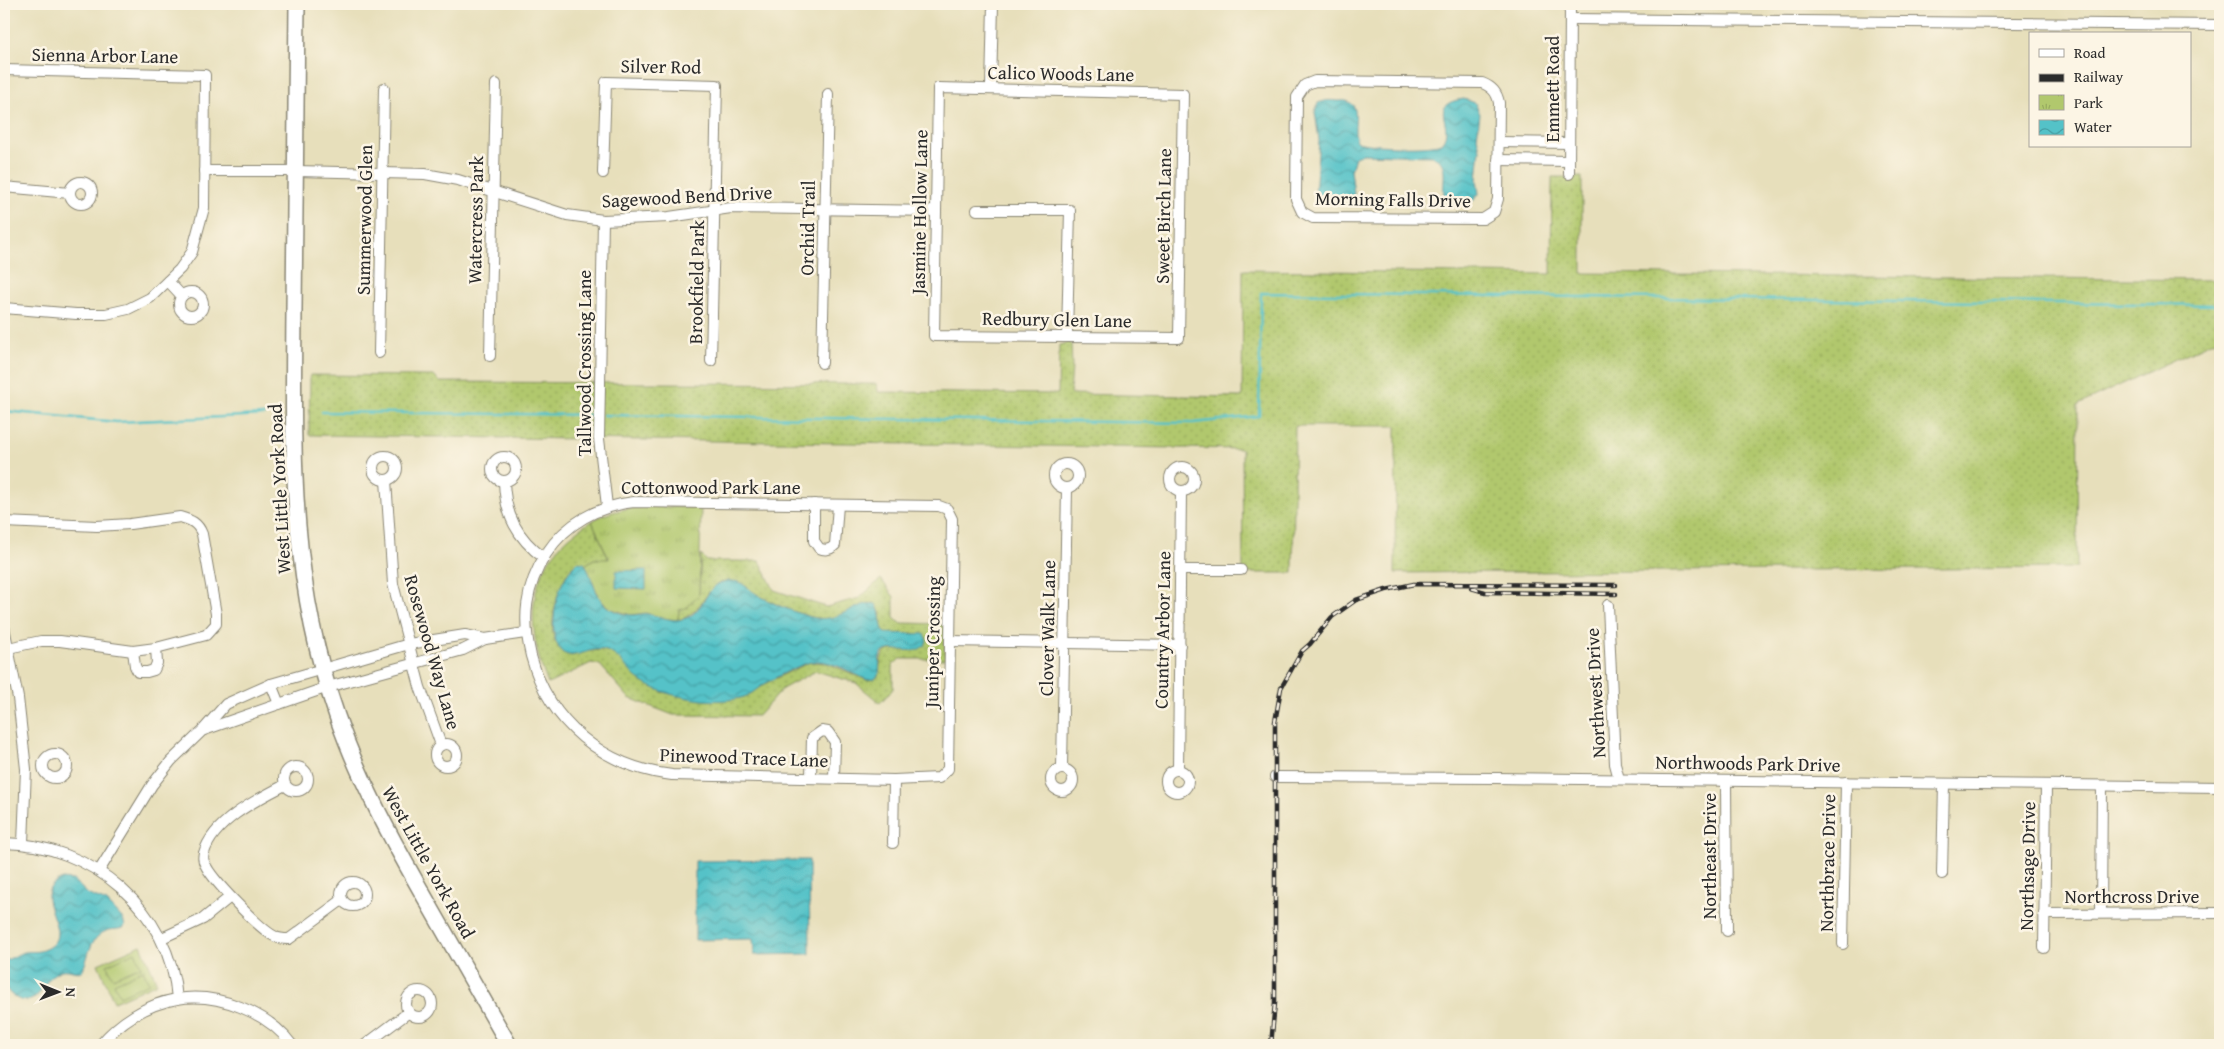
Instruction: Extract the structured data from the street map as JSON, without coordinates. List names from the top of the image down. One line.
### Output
{"streets":{"main road":["West Little York Road"],"street":["Sienna Arbor Lane","Silver Rod","Calico Woods Lane","Emmett Road","Sagewood Bend Drive","Morning Falls Drive","Jasmine Hollow Lane","Sweet Birch Lane","Summerwood Glen","Watercress Park","Orchid Trail","Brookfield Park","Redbury Glen Lane","Tallwood Crossing Lane","Cottonwood Park Lane","Clover Walk Lane","Country Arbor Lane","Juniper Crossing","Rosewood Way Lane","Northwest Drive","Pinewood Trace Lane","Northwoods Park Drive","Northeast Drive","Northbrace Drive","Northsage Drive","Northcross Drive"]},"crossings":[["Sienna Arbor Lane","Sagewood Bend Drive"],["Silver Rod","Brookfield Park"],["Calico Woods Lane","Jasmine Hollow Lane"],["Calico Woods Lane","Sweet Birch Lane"],["Sagewood Bend Drive","Jasmine Hollow Lane"],["Sagewood Bend Drive","Summerwood Glen"],["Sagewood Bend Drive","Watercress Park"],["Sagewood Bend Drive","Orchid Trail"],["Sagewood Bend Drive","Brookfield Park"],["Sagewood Bend Drive","Tallwood Crossing Lane"],["Sagewood Bend Drive","West Little York Road"],["Jasmine Hollow Lane","Redbury Glen Lane"],["Sweet Birch Lane","Redbury Glen Lane"],["Tallwood Crossing Lane","Cottonwood Park Lane"],["Cottonwood Park Lane","Juniper Crossing"],["Cottonwood Park Lane","Pinewood Trace Lane"],["Juniper Crossing","Pinewood Trace Lane"],["Northwest Drive","Northwoods Park Drive"],["Northwoods Park Drive","Northeast Drive"],["Northwoods Park Drive","Northbrace Drive"],["Northwoods Park Drive","Northsage Drive"],["Northsage Drive","Northcross Drive"]],"legend":["Road","Railway","Park","Water"],"north":"right"}
